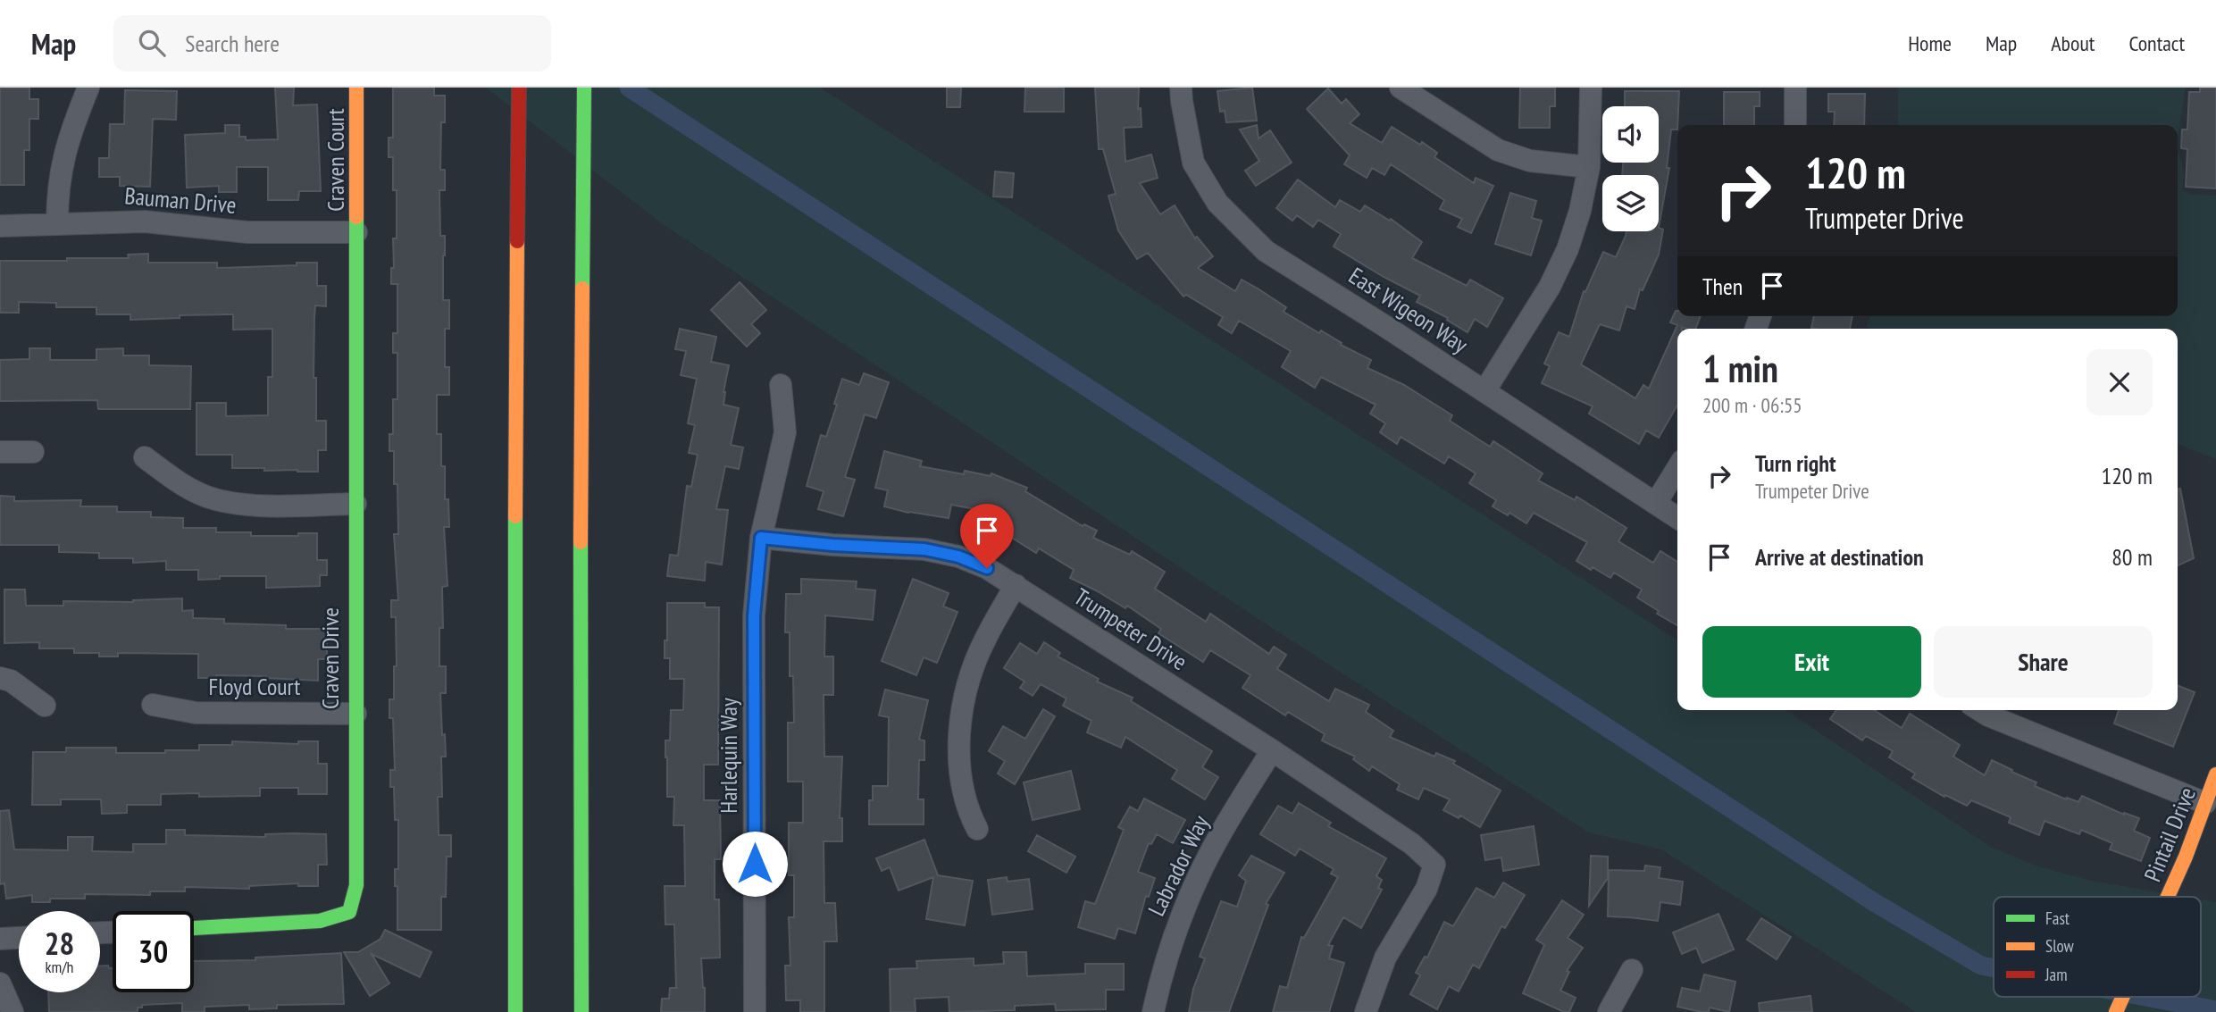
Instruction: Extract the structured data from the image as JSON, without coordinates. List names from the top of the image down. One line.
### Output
{"streets":{"main road":["Craven Court","Craven Drive","Pintail Drive"],"street":["Bauman Drive","East Wigeon Way","Trumpeter Drive","Floyd Court","Harlequin Way","Labrador Way"]},"crossings":[["Craven Court","Bauman Drive"],["Craven Court","Craven Drive"],["Bauman Drive","Craven Drive"],["Trumpeter Drive","Harlequin Way"],["Trumpeter Drive","Labrador Way"],["Craven Drive","Floyd Court"]],"legend":["Fast","Slow","Jam"],"page":{"header":"Map","search":"Search here","nav":["Home","Map","About","Contact"],"turn":["120 m","Trumpeter Drive"],"then":"Then","heading":["1 min","200 m · 06:55"],"list":[{"name":"Turn right","note":"Trumpeter Drive","value":"120 m"},{"name":"Arrive at destination","value":"80 m"}],"buttons":["Exit","Share"],"speed":"28 km/h","limit":"30"}}
